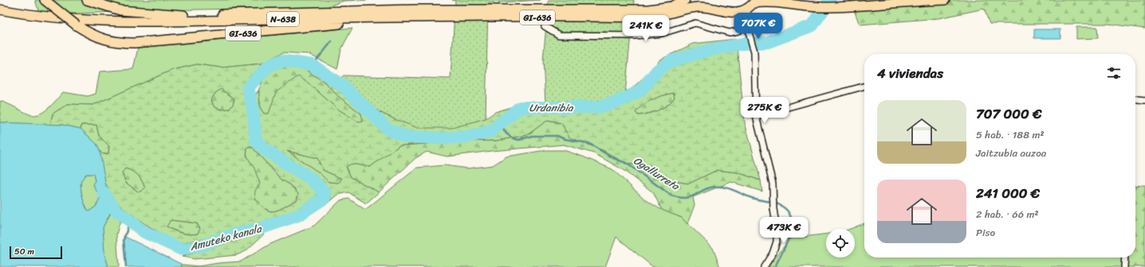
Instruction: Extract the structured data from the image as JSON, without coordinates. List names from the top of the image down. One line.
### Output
{"streets":{"main road":["GI-636","N-638"]},"crossings":[["GI-636","N-638"]],"water":["Urdanibia","Ogallurreta","Amuteko kanala"],"scale_bar":"50 m","page":{"price":["707K €","241K €","275K €","473K €"],"heading":"4 viviendas","list":[{"name":"707 000 €","note":"5 hab. · 188 m² · Jaitzubia auzoa"},{"name":"241 000 €","note":"2 hab. · 66 m² · Piso"}],"scale":"50 m"}}
